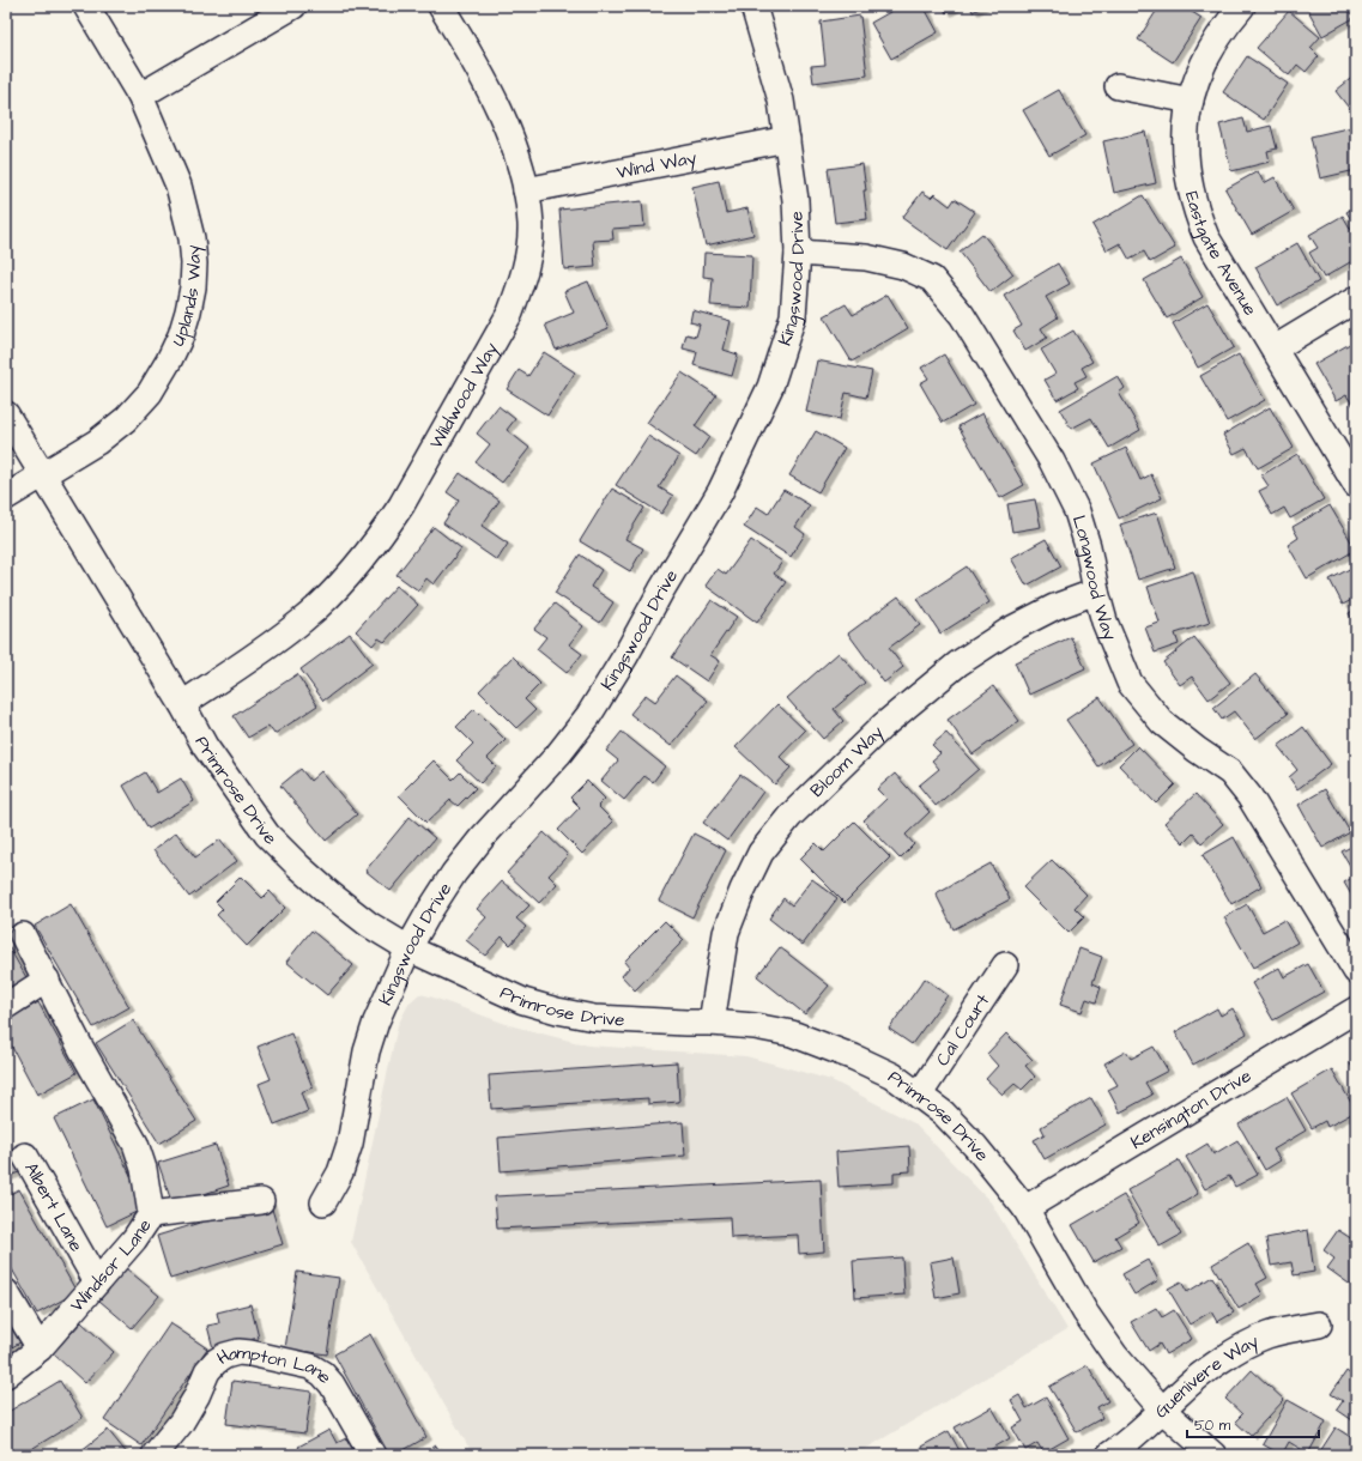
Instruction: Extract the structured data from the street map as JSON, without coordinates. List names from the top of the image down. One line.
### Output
{"streets":{"street":["Wind Way","Eastgate Avenue","Kingswood Drive","Uplands Way","Wildwood Way","Longwood Way","Bloom Way","Primrose Drive","Cal Court","Kensington Drive","Albert Lane","Windsor Lane","Hampton Lane","Guenivere Way"]},"crossings":[["Wind Way","Kingswood Drive"],["Wind Way","Wildwood Way"],["Kingswood Drive","Longwood Way"],["Kingswood Drive","Primrose Drive"],["Uplands Way","Primrose Drive"],["Wildwood Way","Primrose Drive"],["Longwood Way","Bloom Way"],["Bloom Way","Primrose Drive"],["Primrose Drive","Cal Court"],["Primrose Drive","Kensington Drive"],["Primrose Drive","Guenivere Way"],["Albert Lane","Windsor Lane"]],"scale_bar":"50 m"}
